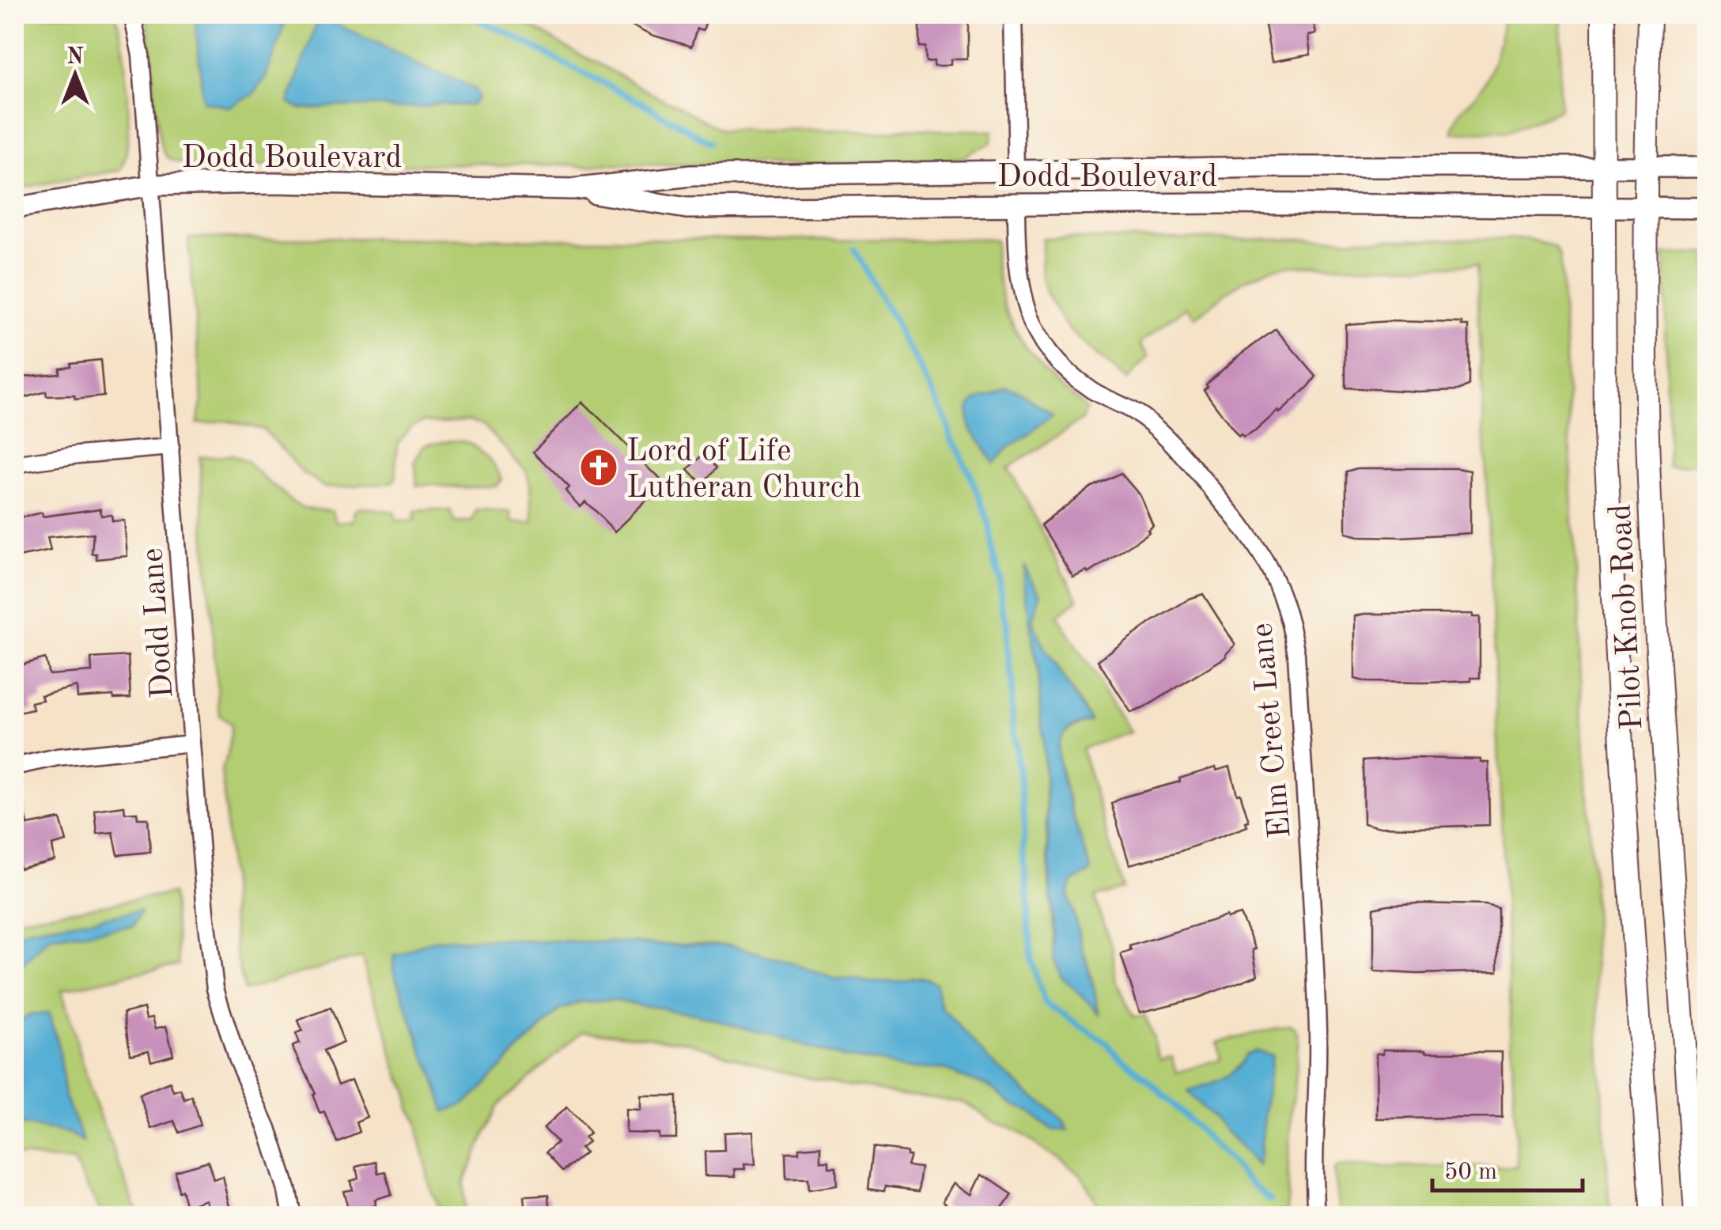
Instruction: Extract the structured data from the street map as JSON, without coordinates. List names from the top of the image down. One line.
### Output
{"streets":{"main road":["Pilot Knob Road"],"street":["Dodd Boulevard","Dodd Lane","Elm Creet Lane"]},"crossings":[["Dodd Boulevard","Pilot Knob Road"],["Dodd Boulevard","Dodd Lane"],["Dodd Boulevard","Elm Creet Lane"]],"places":{"church":["Lord of Life Lutheran Church"]},"scale_bar":"50 m","north":"top"}
